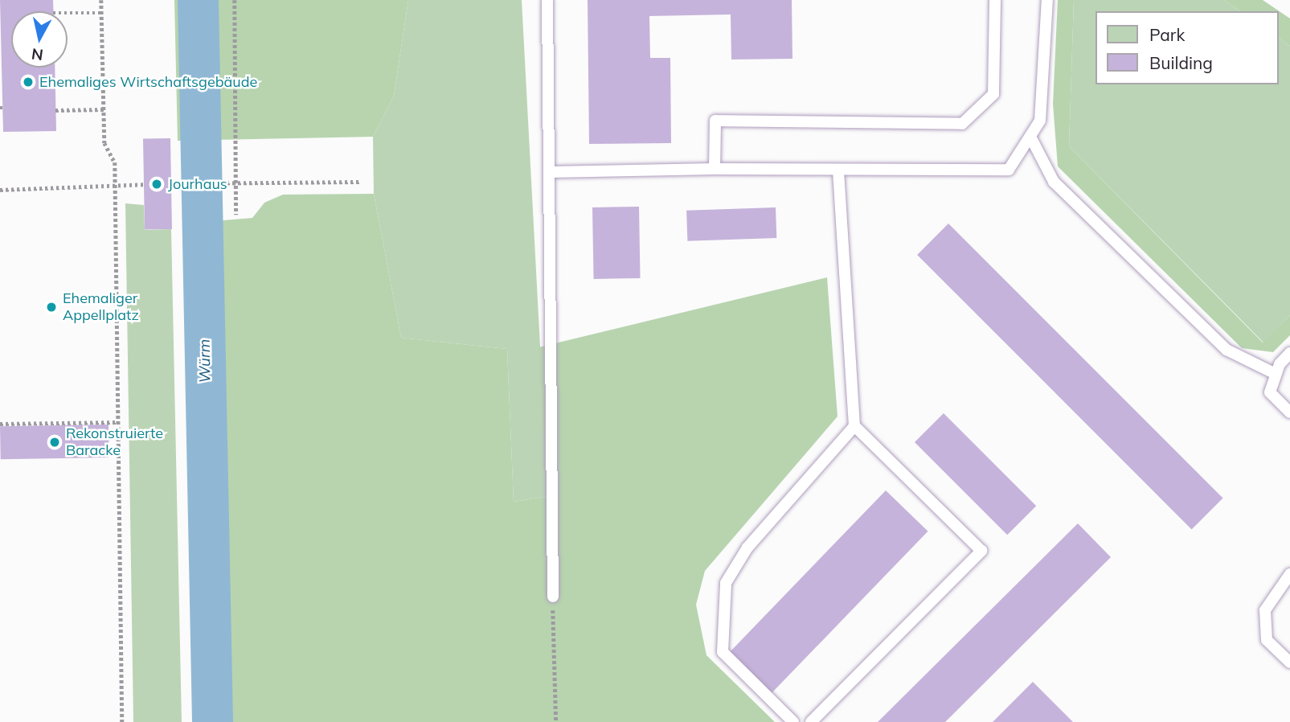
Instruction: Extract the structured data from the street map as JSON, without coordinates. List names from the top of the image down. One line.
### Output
{"water":["Würm"],"places":["Ehemaliges Wirtschaftsgebäude","Jourhaus","Ehemaliger Appellplatz","Rekonstruierte Baracke"],"legend":["Park","Building"],"north":"bottom"}
